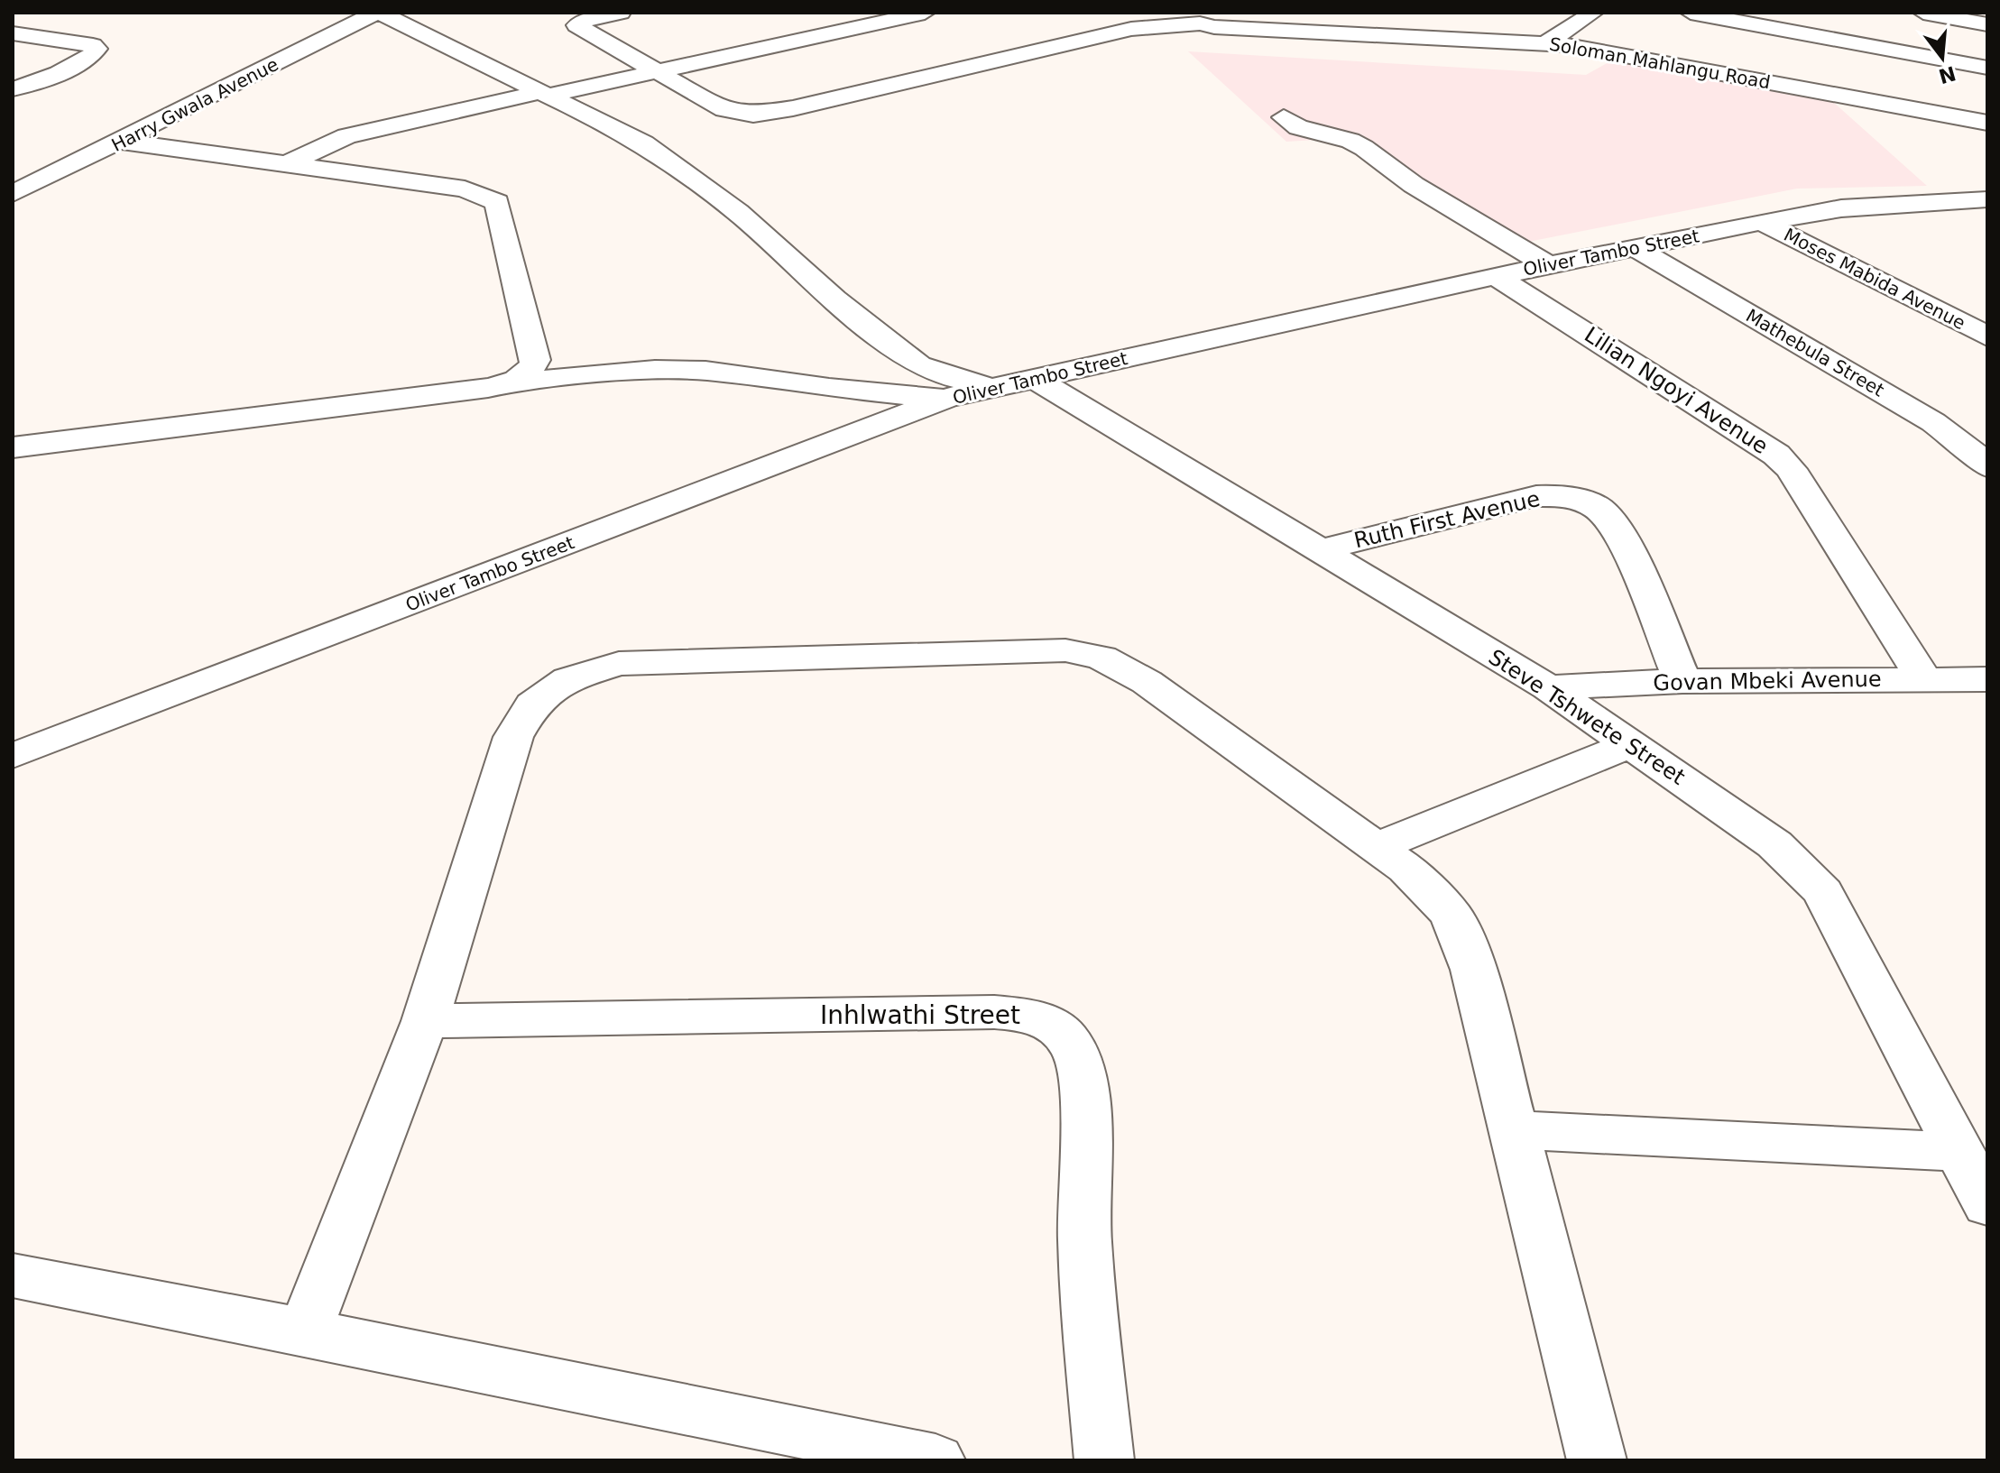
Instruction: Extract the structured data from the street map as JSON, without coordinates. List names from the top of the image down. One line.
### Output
{"streets":{"street":["Soloman Mahlangu Road","Harry Gwala Avenue","Oliver Tambo Street","Moses Mabida Avenue","Mathebula Street","Lilian Ngoyi Avenue","Ruth First Avenue","Govan Mbeki Avenue","Steve Tshwete Street","Inhlwathi Street"]},"crossings":[["Oliver Tambo Street","Moses Mabida Avenue"],["Oliver Tambo Street","Mathebula Street"],["Oliver Tambo Street","Lilian Ngoyi Avenue"],["Oliver Tambo Street","Steve Tshwete Street"],["Lilian Ngoyi Avenue","Govan Mbeki Avenue"],["Ruth First Avenue","Govan Mbeki Avenue"],["Ruth First Avenue","Steve Tshwete Street"],["Govan Mbeki Avenue","Steve Tshwete Street"]],"north":"bottom"}
